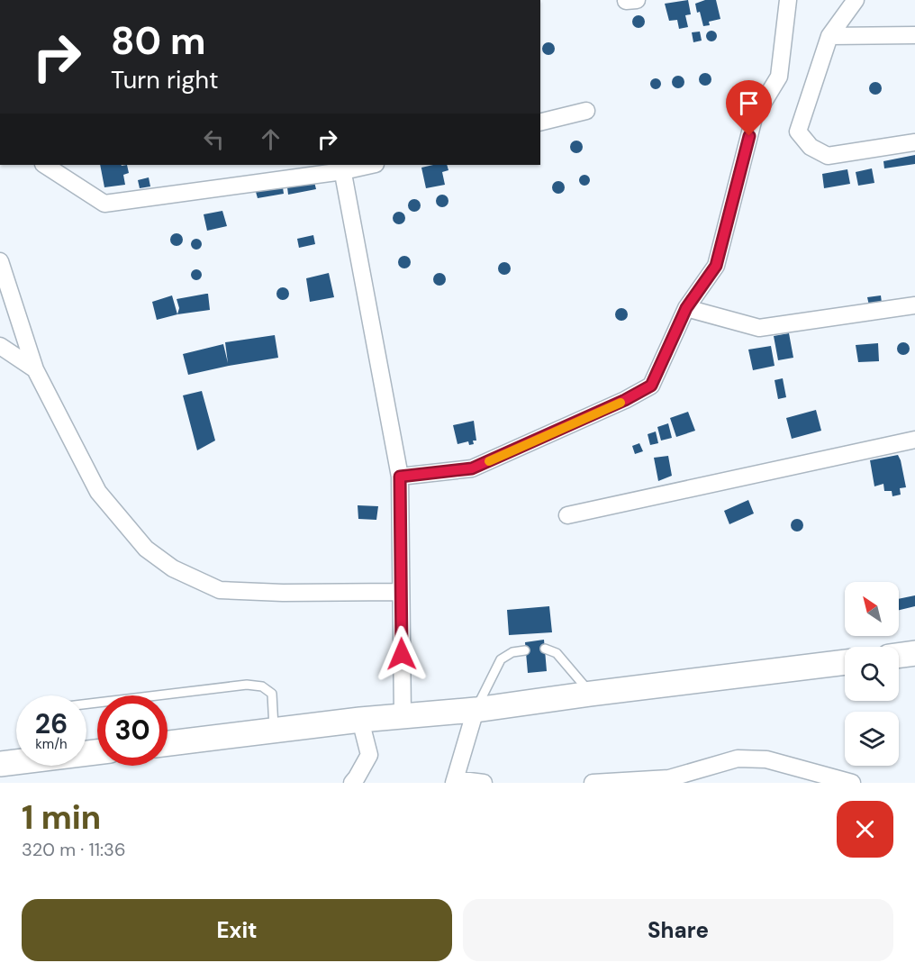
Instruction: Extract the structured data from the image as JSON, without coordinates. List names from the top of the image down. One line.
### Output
{"north":"top left","page":{"turn":["80 m","Turn right"],"speed":"26 km/h","limit":"30","heading":["1 min","320 m · 11:36"],"buttons":["Exit","Share"]}}
